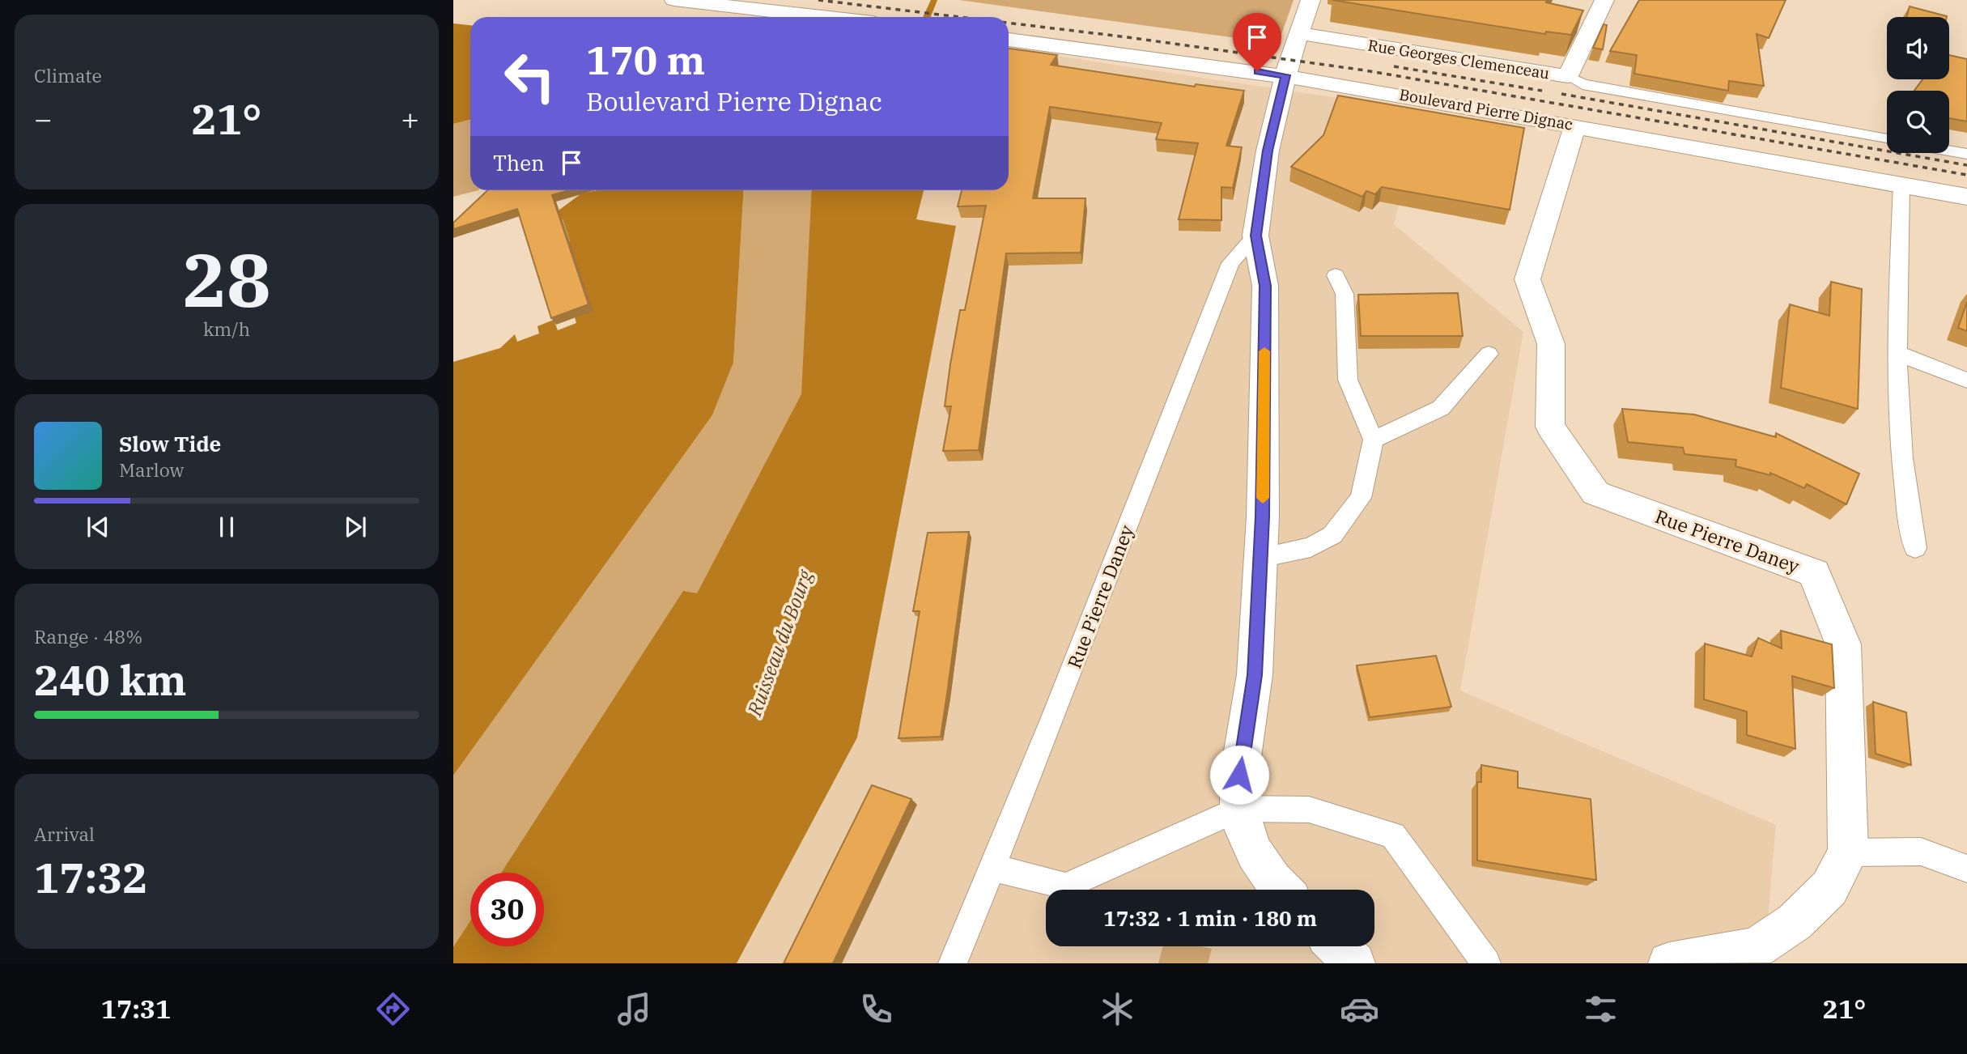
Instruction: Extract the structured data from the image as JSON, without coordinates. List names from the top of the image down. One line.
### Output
{"streets":{"street":["Rue Georges Clemenceau","Boulevard Pierre Dignac","Rue Pierre Daney"]},"crossings":[["Boulevard Pierre Dignac","Rue Pierre Daney"]],"water":["Ruisseau du Bourg"],"page":{"tile":["Climate",["28","km/h"],["Range · 48%","240 km"],["Arrival","17:32"]],"turn":["170 m","Boulevard Pierre Dignac"],"heat":["−","21°","+"],"then":"Then","song":["Slow Tide","Marlow"],"limit":"30","trip":"17:32 · 1 min · 180 m","tabs":["17:31","21°"]}}
